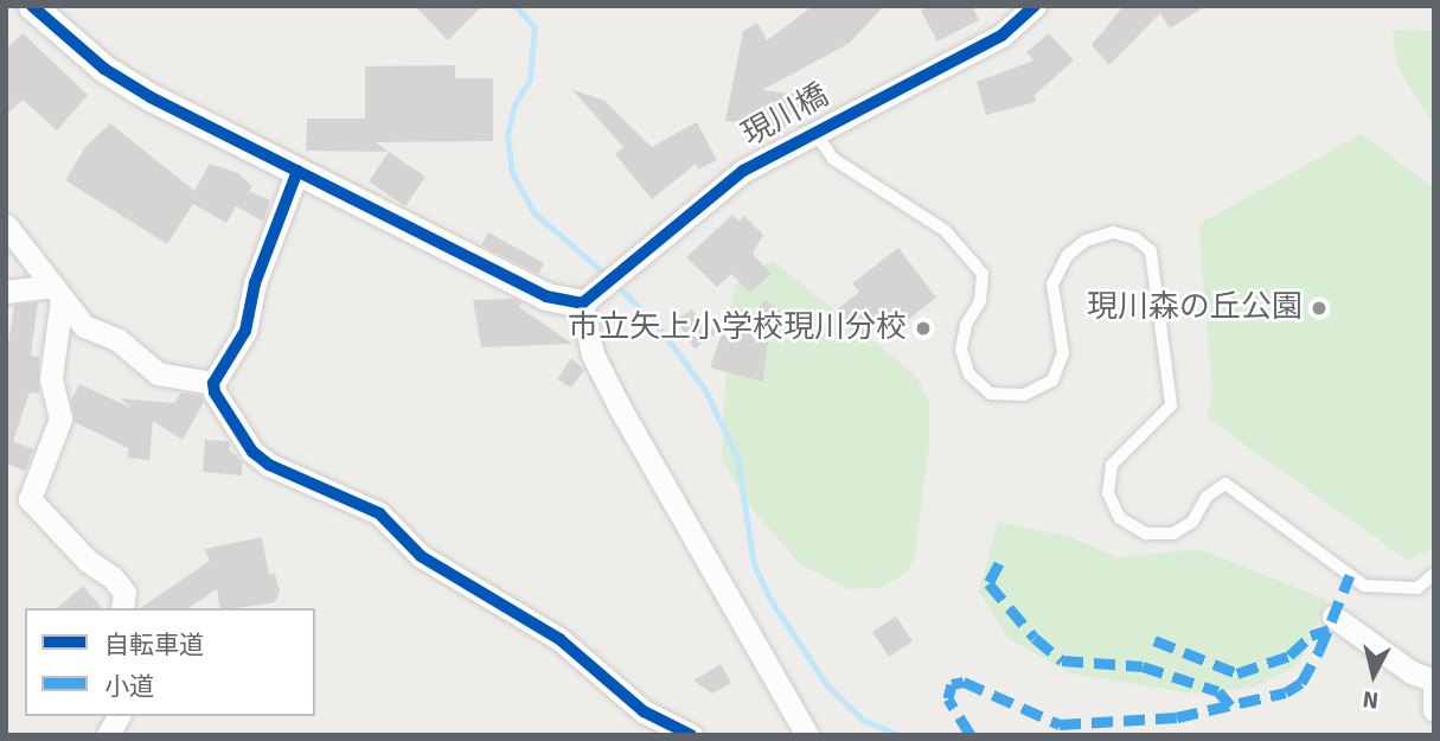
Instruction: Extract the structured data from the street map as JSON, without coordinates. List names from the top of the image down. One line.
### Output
{"streets":{"street":["現川橋"]},"places":["現川森の丘公園","市立矢上小学校現川分校"],"legend":["自転車道","小道"],"north":"bottom"}
